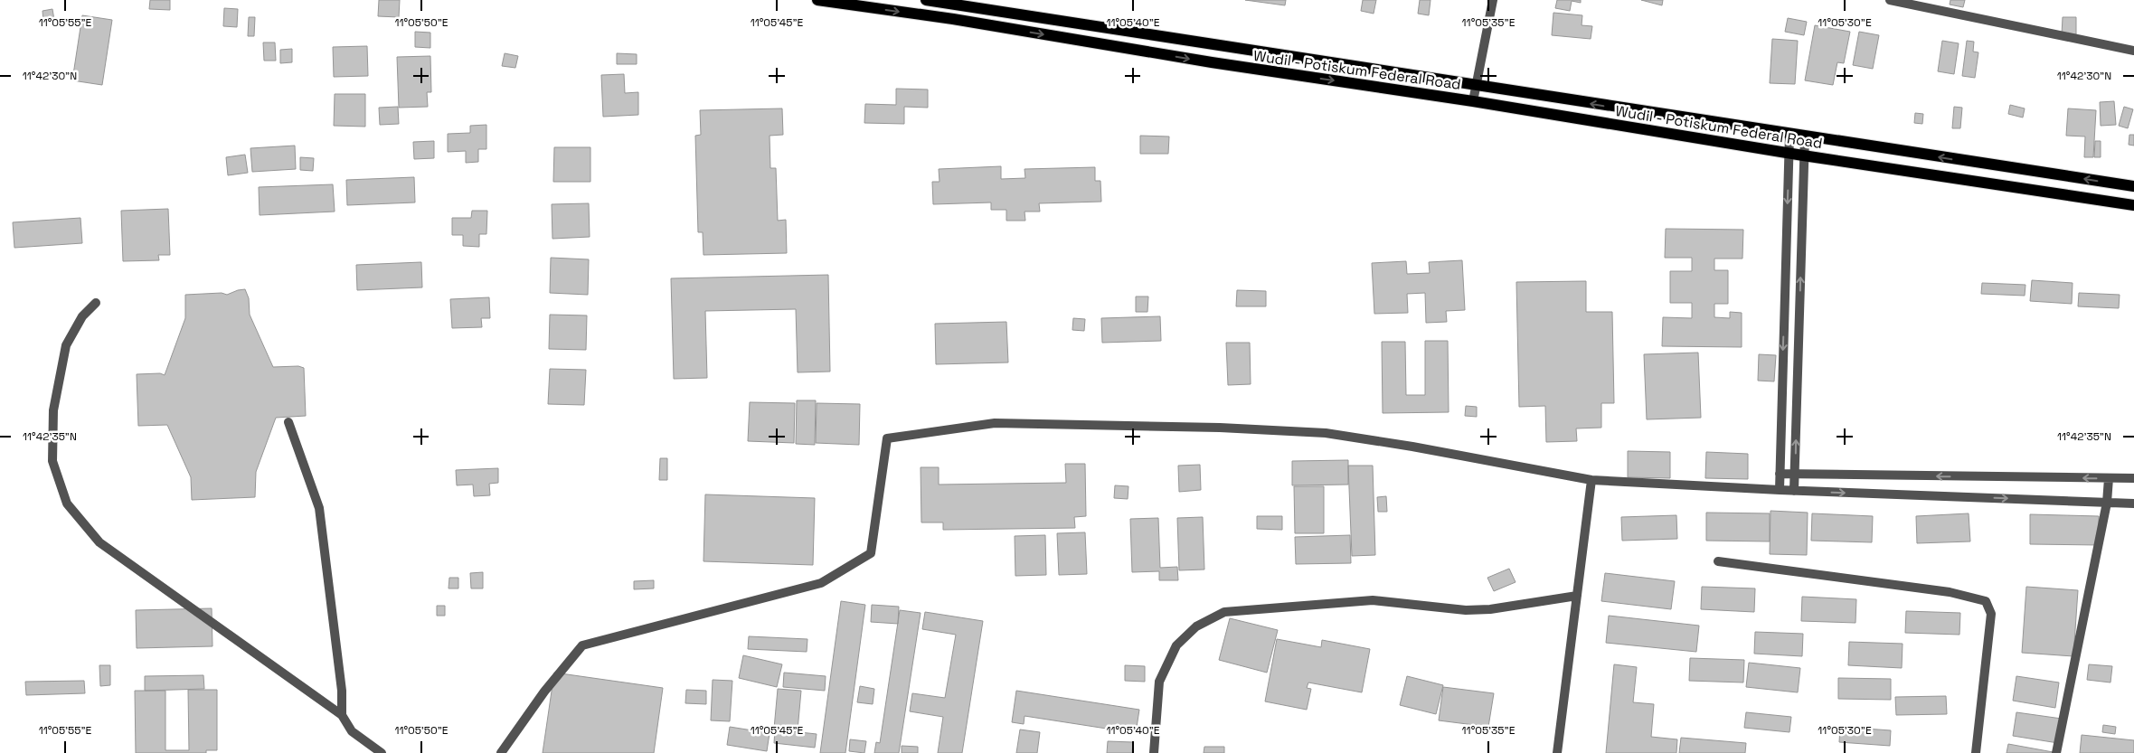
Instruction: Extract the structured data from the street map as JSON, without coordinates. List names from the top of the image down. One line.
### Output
{"streets":{"main road":["Wudil - Potiskum Federal Road"]},"coordinates":["11°05'55\"E","11°05'50\"E","11°05'45\"E","11°05'40\"E","11°05'35\"E","11°05'30\"E","11°42'30\"N","11°42'35\"N"]}
